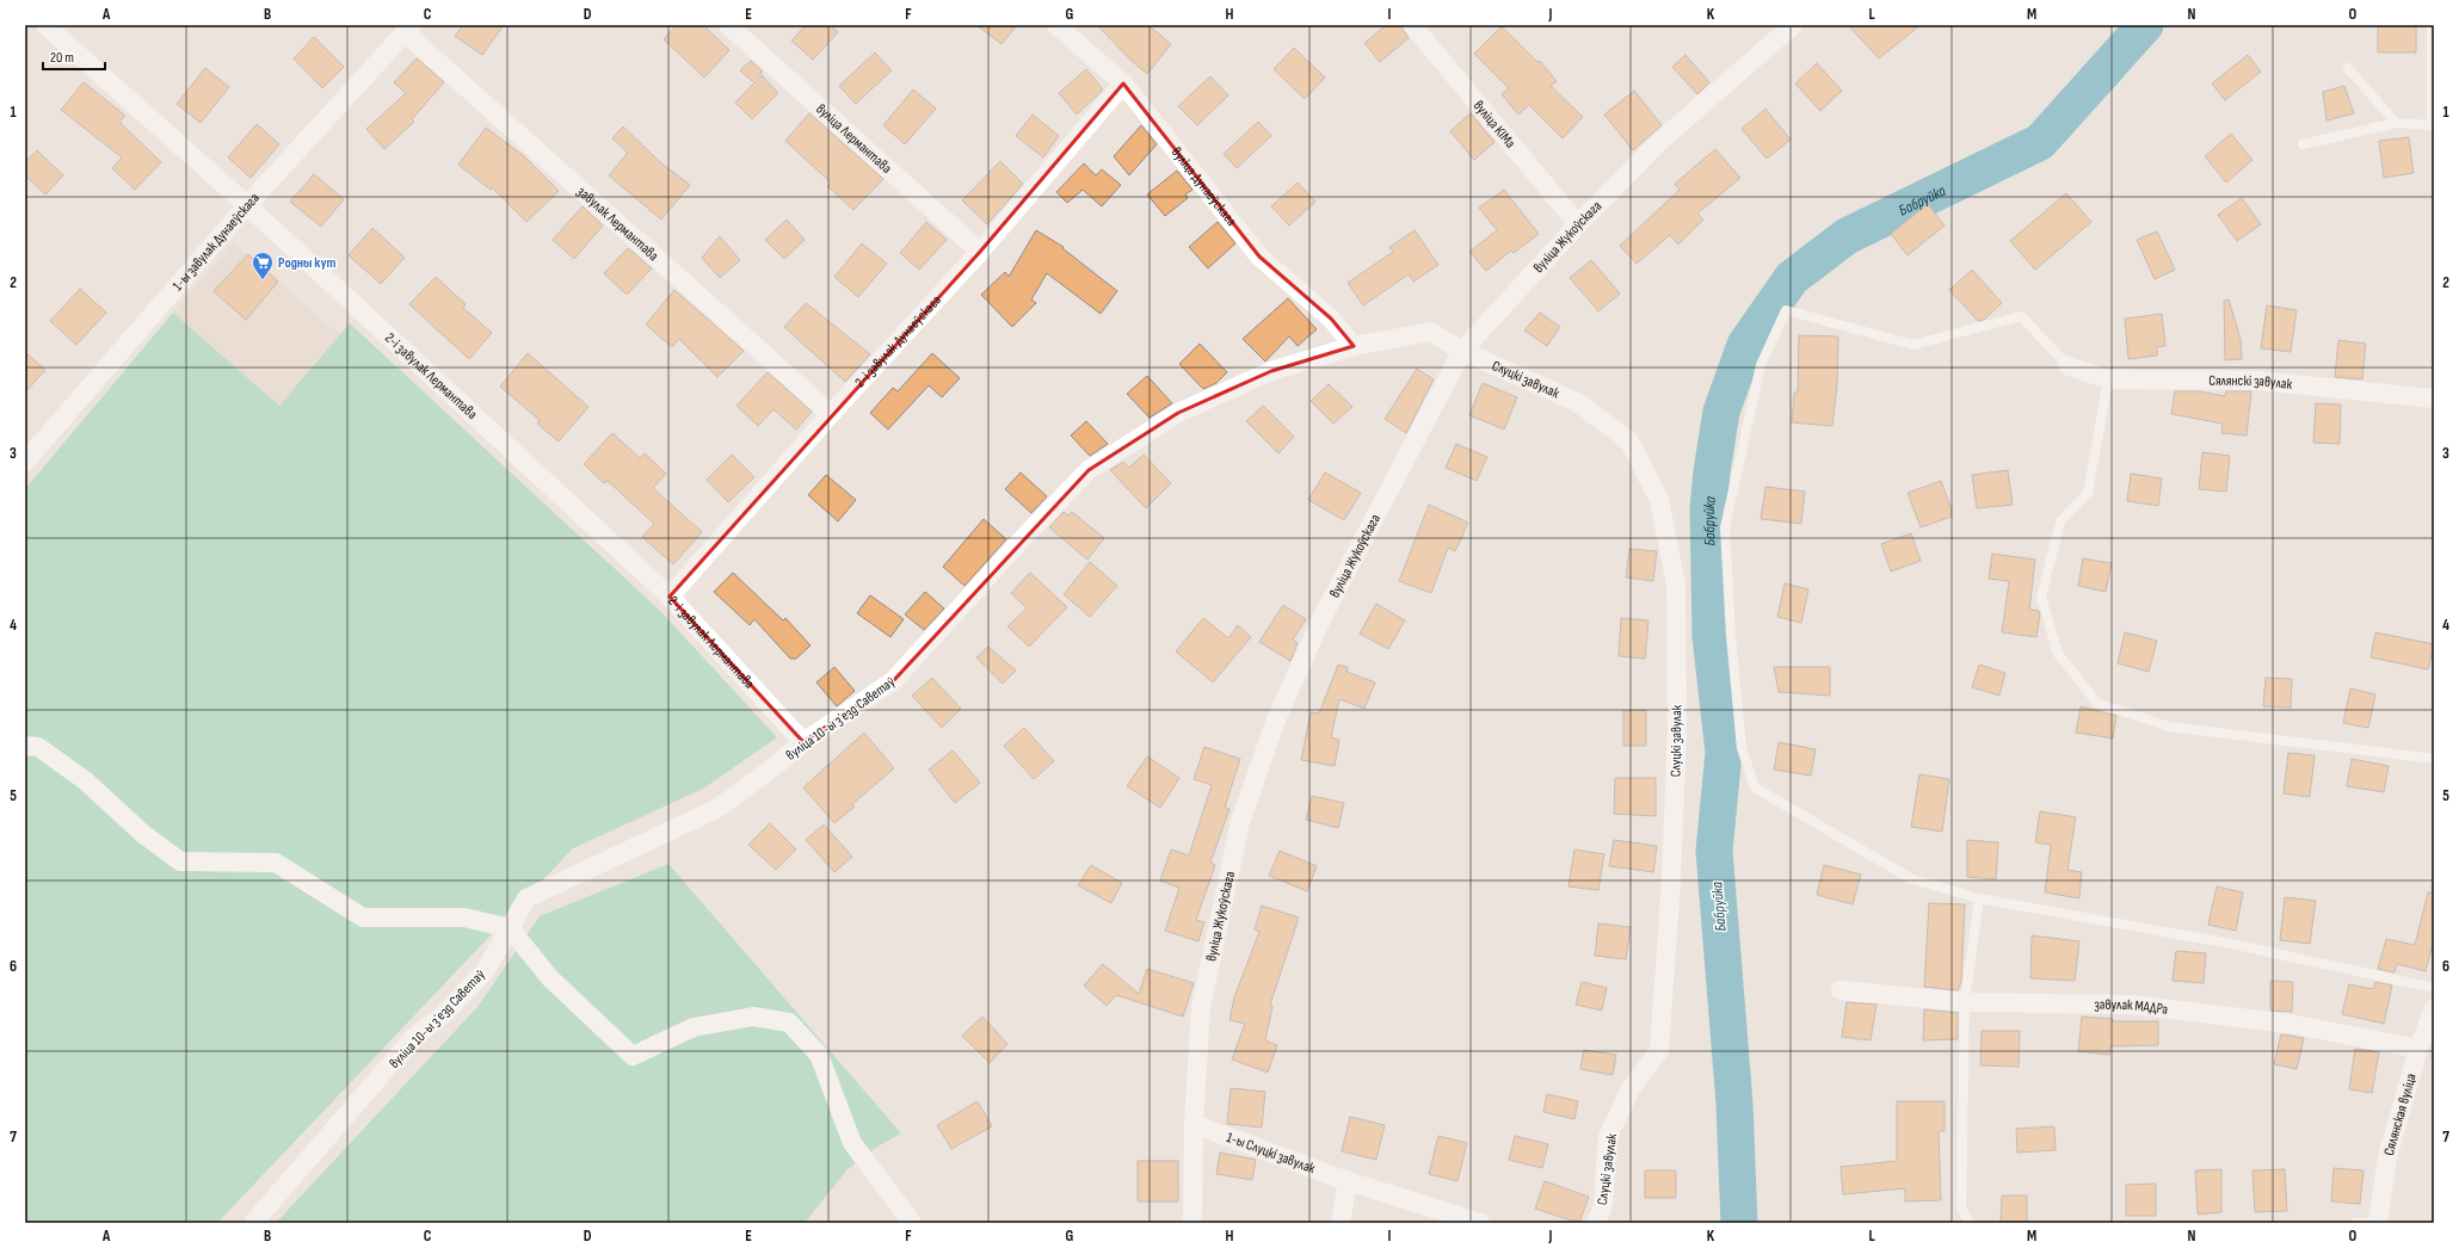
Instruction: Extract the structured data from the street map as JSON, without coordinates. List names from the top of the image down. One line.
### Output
{"streets":{"street":["вуліца КІМа","вуліца Лермантава","вуліца Дунаеўскага","завулак Лермантава","вуліца Жукоўскага","1-ы завулак Дунаеўскага","2-і завулак Дунаеўскага","2-і завулак Лермантава","Слуцкі завулак","Сялянскі завулак","вуліца 10-ы зʼезд Саветаў","завулак МАДРа","Сялянская вуліца","1-ы Слуцкі завулак"]},"crossings":[["вуліца КІМа","вуліца Жукоўскага"],["вуліца Лермантава","2-і завулак Дунаеўскага"],["вуліца Дунаеўскага","2-і завулак Дунаеўскага"],["вуліца Дунаеўскага","вуліца 10-ы зʼезд Саветаў"],["завулак Лермантава","1-ы завулак Дунаеўскага"],["завулак Лермантава","2-і завулак Дунаеўскага"],["вуліца Жукоўскага","Слуцкі завулак"],["вуліца Жукоўскага","вуліца 10-ы зʼезд Саветаў"],["вуліца Жукоўскага","1-ы Слуцкі завулак"],["1-ы завулак Дунаеўскага","2-і завулак Лермантава"],["2-і завулак Дунаеўскага","2-і завулак Лермантава"],["2-і завулак Лермантава","вуліца 10-ы зʼезд Саветаў"],["Слуцкі завулак","вуліца 10-ы зʼезд Саветаў"],["завулак МАДРа","Сялянская вуліца"]],"water":["Бабруйка"],"places":{"supermarket":["Родны кут"]},"scale_bar":"20 m","grid":{"columns":["A","B","C","D","E","F","G","H","I","J","K","L","M","N","O"],"rows":["1","2","3","4","5","6","7"]}}
